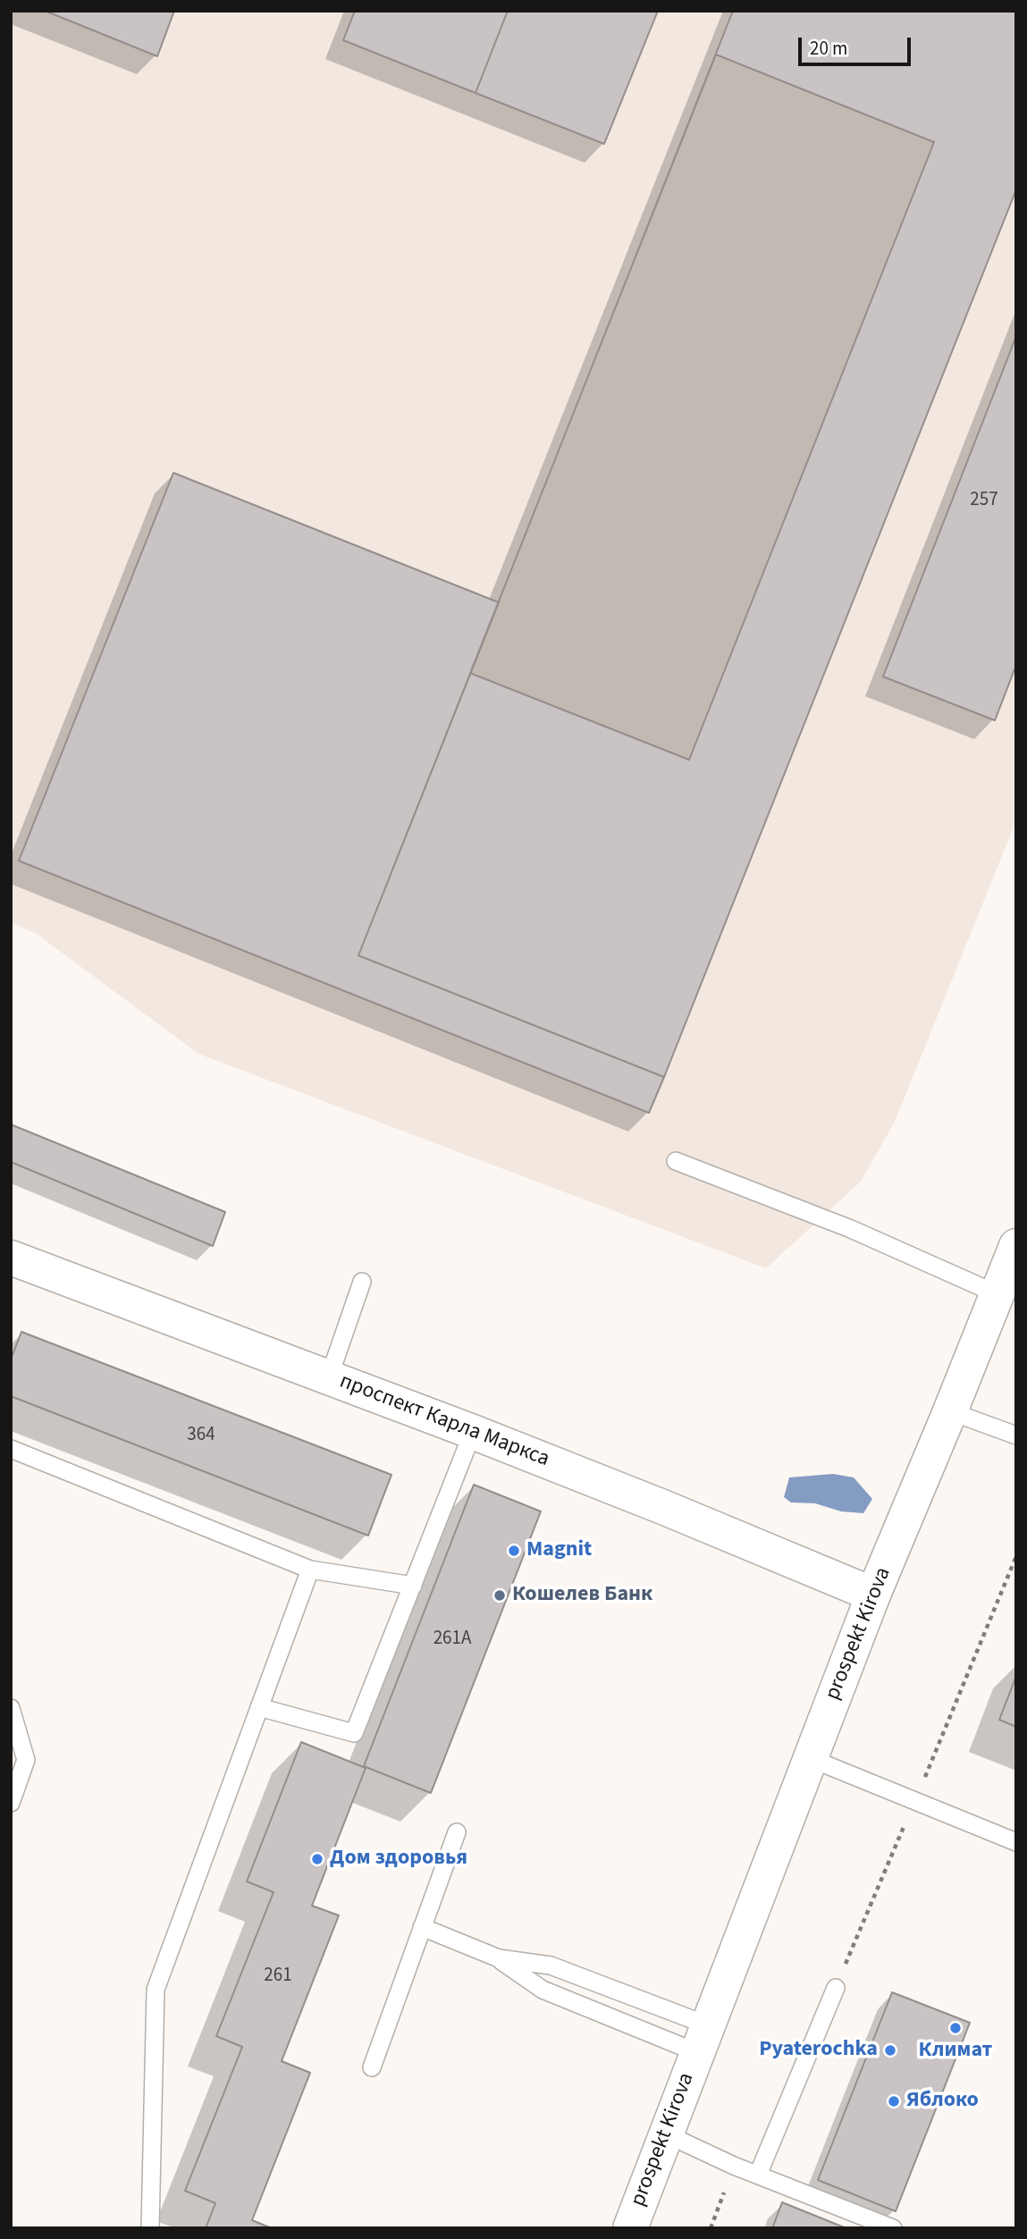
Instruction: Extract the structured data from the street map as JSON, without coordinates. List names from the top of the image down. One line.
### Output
{"streets":{"main road":["проспект Карла Маркса","prospekt Kirova"]},"crossings":[["проспект Карла Маркса","prospekt Kirova"]],"places":["Magnit","Кошелев Банк","Дом здоровья","Климат","Pyaterochka","Яблоко"],"house_numbers":["257","364","261А","261"],"scale_bar":"20 m"}
